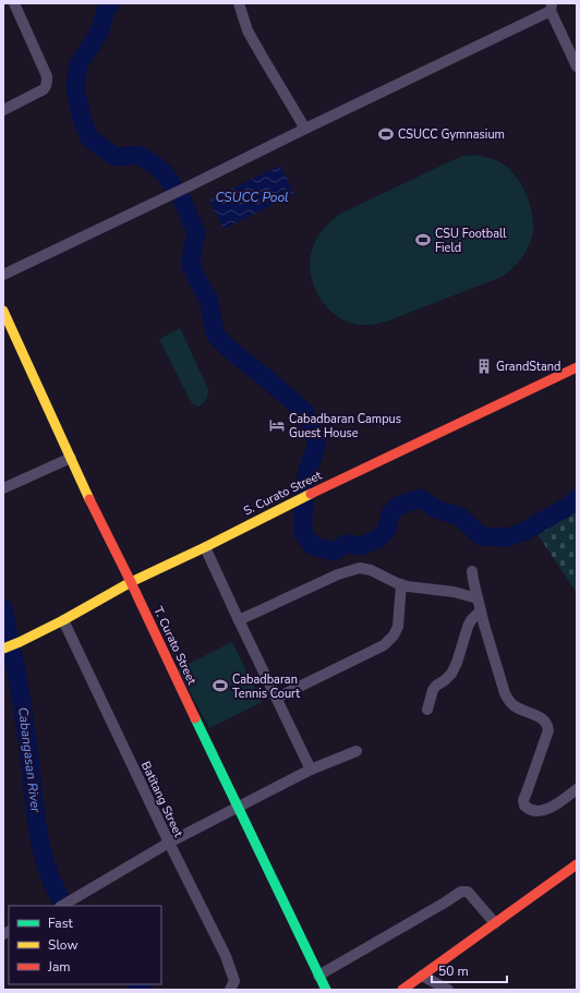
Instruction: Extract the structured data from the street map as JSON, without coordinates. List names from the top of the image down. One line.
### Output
{"streets":{"street":["S. Curato Street","T. Curato Street","Batitang Street"]},"crossings":[["S. Curato Street","T. Curato Street"],["S. Curato Street","Batitang Street"]],"water":["CSUCC Pool","Cabangasan River"],"places":{"sports":["CSUCC Gymnasium","CSU Football Field","Cabadbaran Tennis Court"],"building":["GrandStand"],"hotel":["Cabadbaran Campus Guest House"]},"legend":["Fast","Slow","Jam"],"scale_bar":"50 m"}
